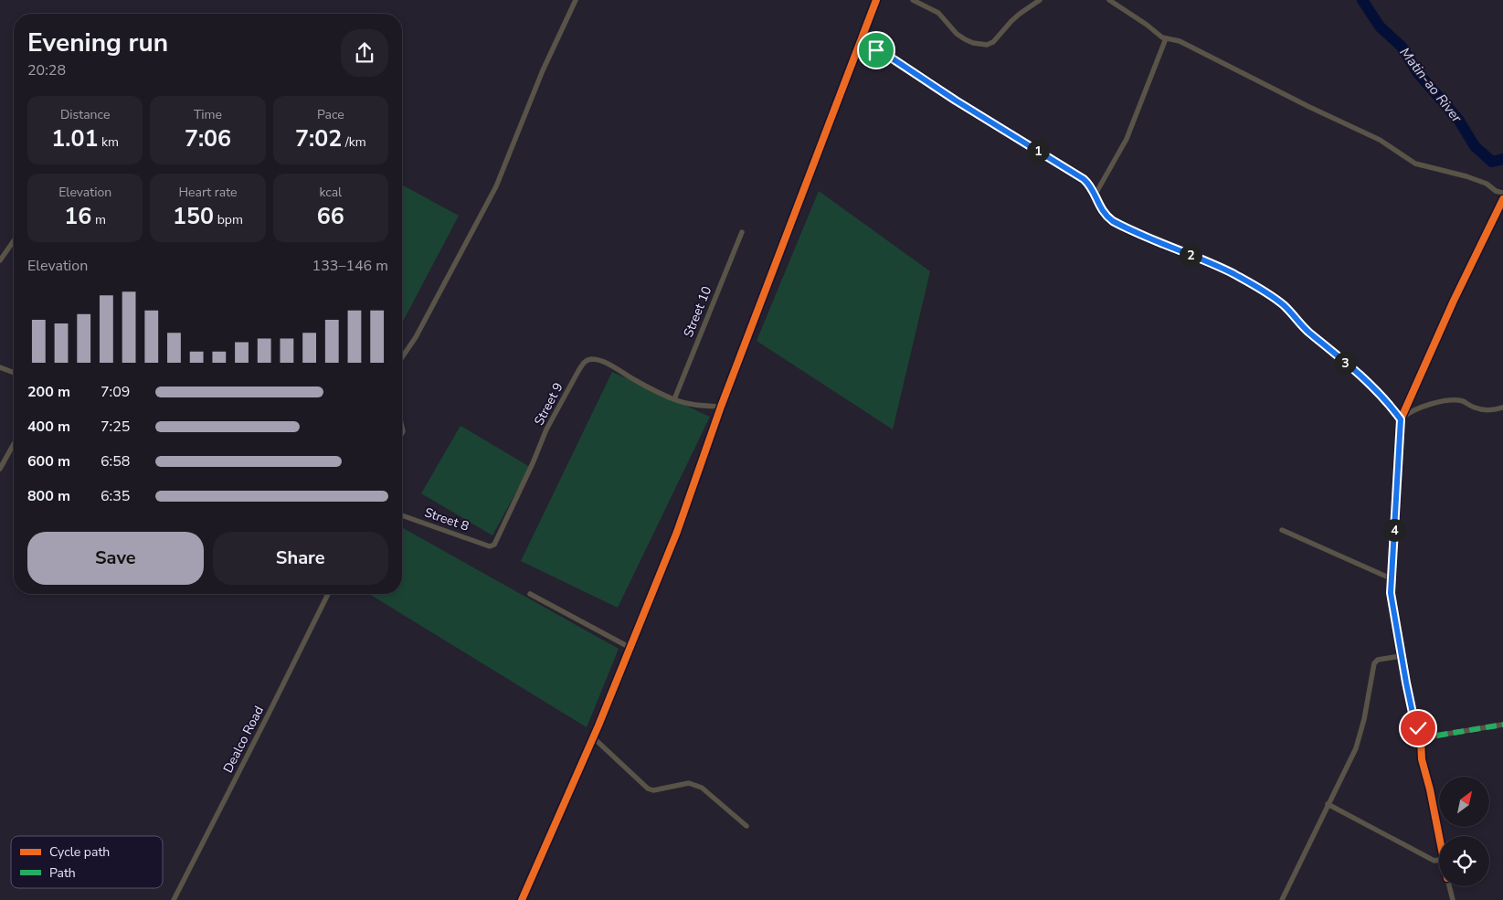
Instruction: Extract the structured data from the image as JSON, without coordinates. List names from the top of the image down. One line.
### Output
{"streets":{"street":["Street 10","Street 9","Street 8","Dealco Road"]},"crossings":[["Street 10","Street 9"],["Street 9","Street 8"]],"water":["Matin-ao River"],"legend":["Cycle path","Path"],"north":"top right","page":{"heading":["Evening run","20:28"],"stats":[["Distance","1.01 km"],["Time","7:06"],["Pace","7:02 /km"],["Elevation","16 m"],["Heart rate","150 bpm"],["kcal","66"]],"pins":["1","2","3","4"],"chart":["Elevation","133–146 m"],"list":[{"name":"200 m","note":"7:09"},{"name":"400 m","note":"7:25"},{"name":"600 m","note":"6:58"},{"name":"800 m","note":"6:35"}],"buttons":["Save","Share"]}}
